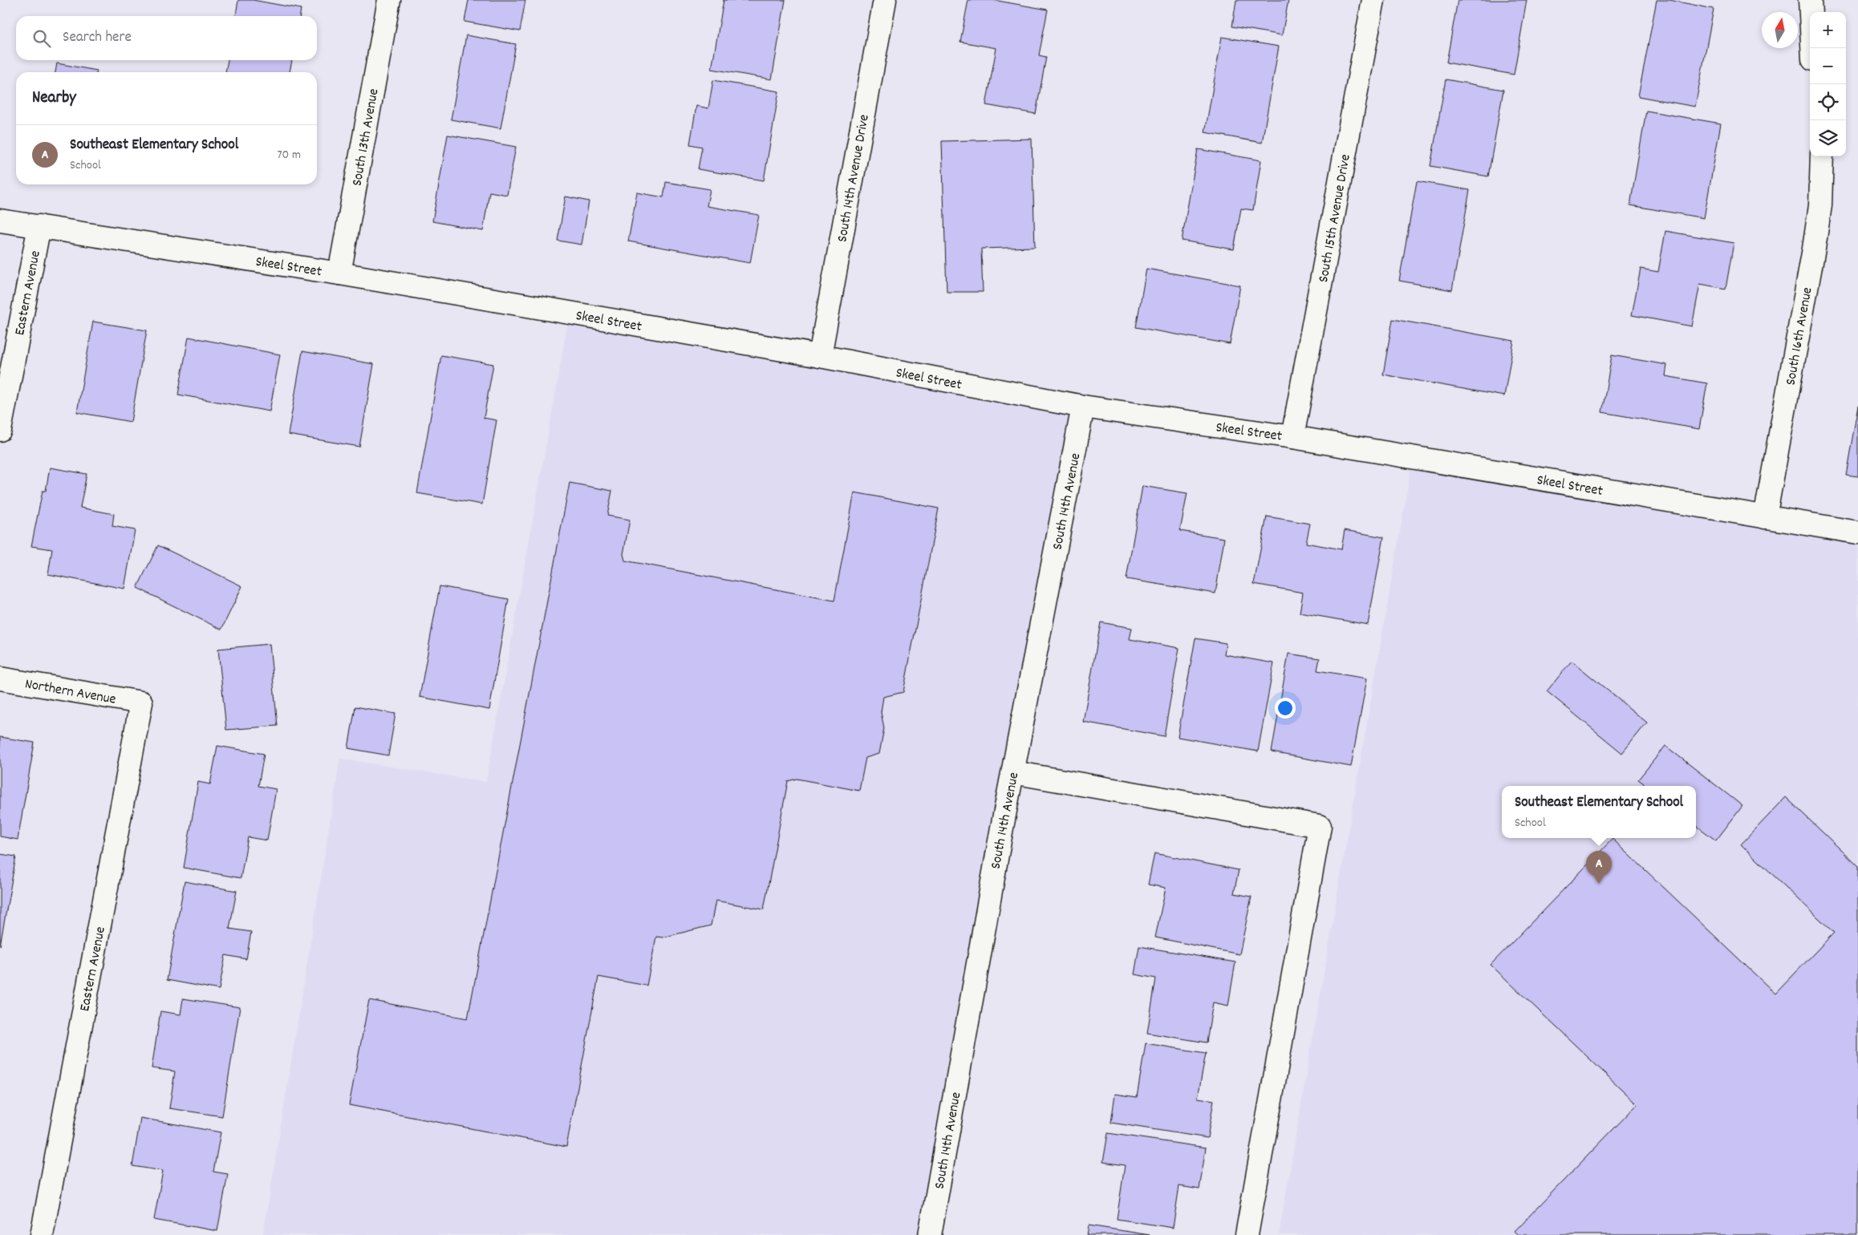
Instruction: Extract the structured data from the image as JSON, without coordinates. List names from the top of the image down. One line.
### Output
{"streets":{"street":["South 13th Avenue","South 14th Avenue Drive","South 15th Avenue Drive","Skeel Street","Eastern Avenue","South 16th Avenue","South 14th Avenue","Northern Avenue"]},"crossings":[["South 13th Avenue","Skeel Street"],["South 14th Avenue Drive","Skeel Street"],["South 15th Avenue Drive","Skeel Street"],["Skeel Street","Eastern Avenue"],["Skeel Street","South 16th Avenue"],["Skeel Street","South 14th Avenue"],["Eastern Avenue","Northern Avenue"]],"north":"top","page":{"map_buttons":["+","−"],"search":"Search here","heading":"Nearby","list":[{"mark":"A","name":"Southeast Elementary School","note":"School","value":"70 m"}],"popup":["Southeast Elementary School","School"],"pins":"A"}}
